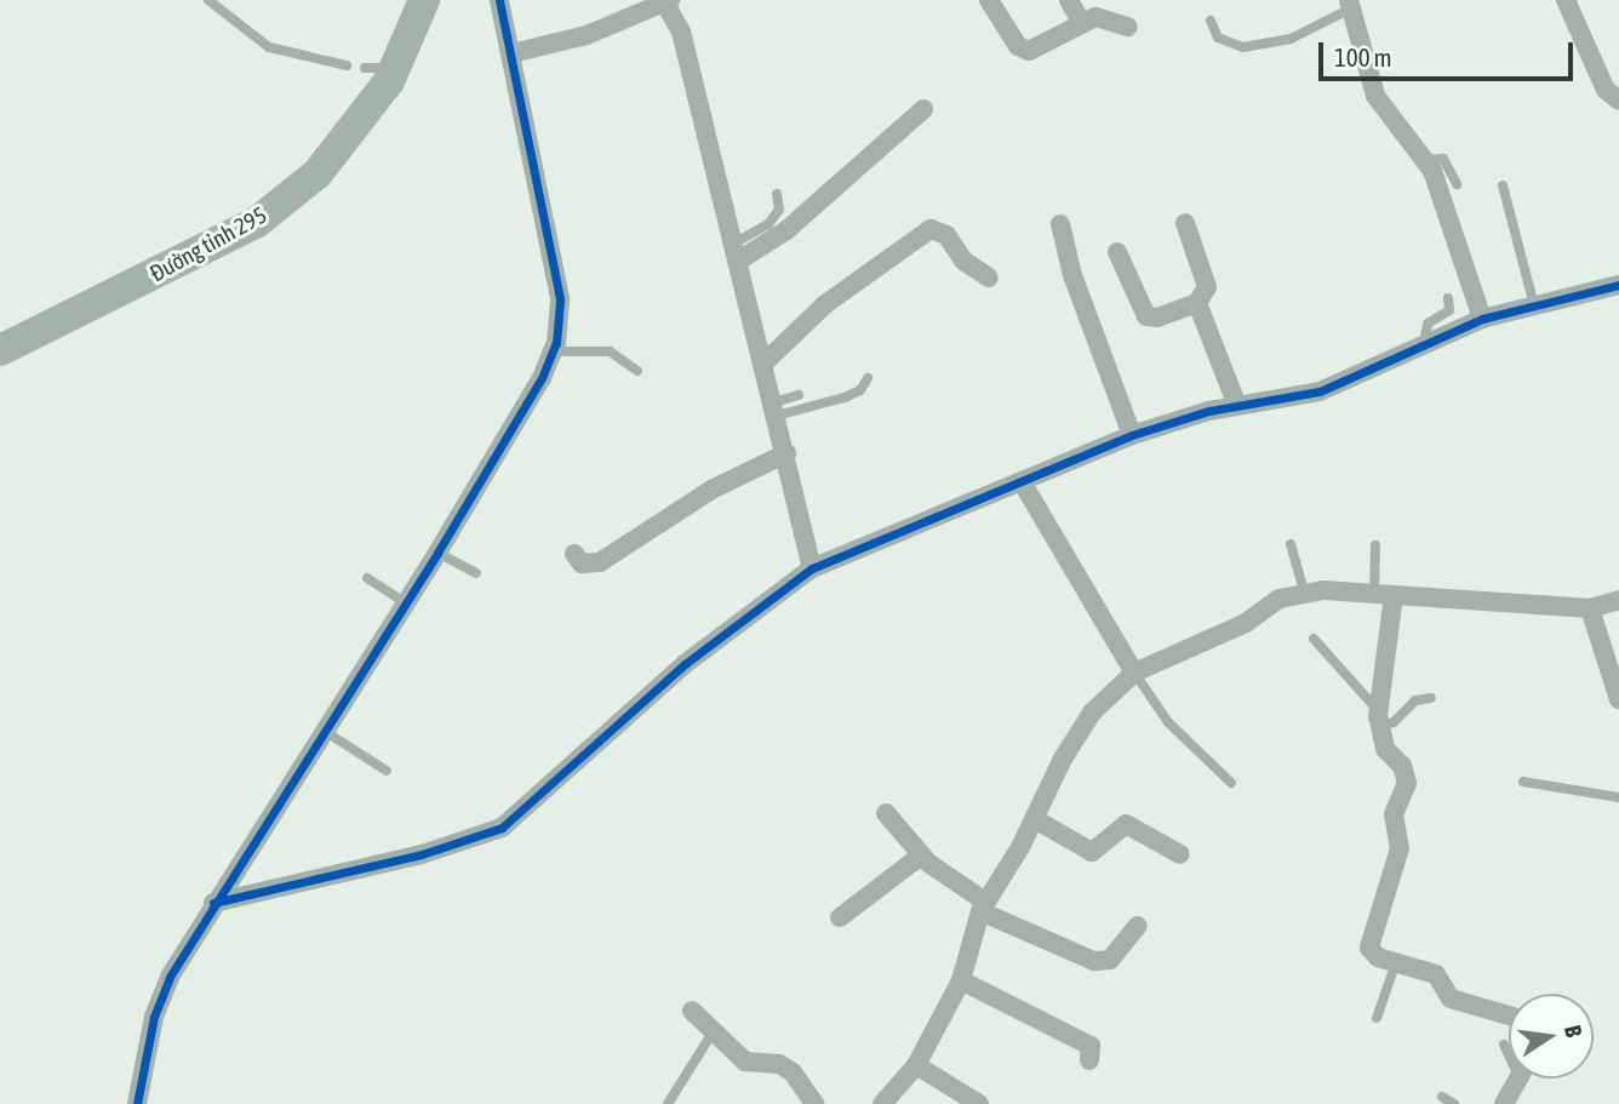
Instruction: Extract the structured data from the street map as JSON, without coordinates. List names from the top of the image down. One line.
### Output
{"streets":{"main road":["Đường tỉnh 295"]},"scale_bar":"100 m","north":"right"}
